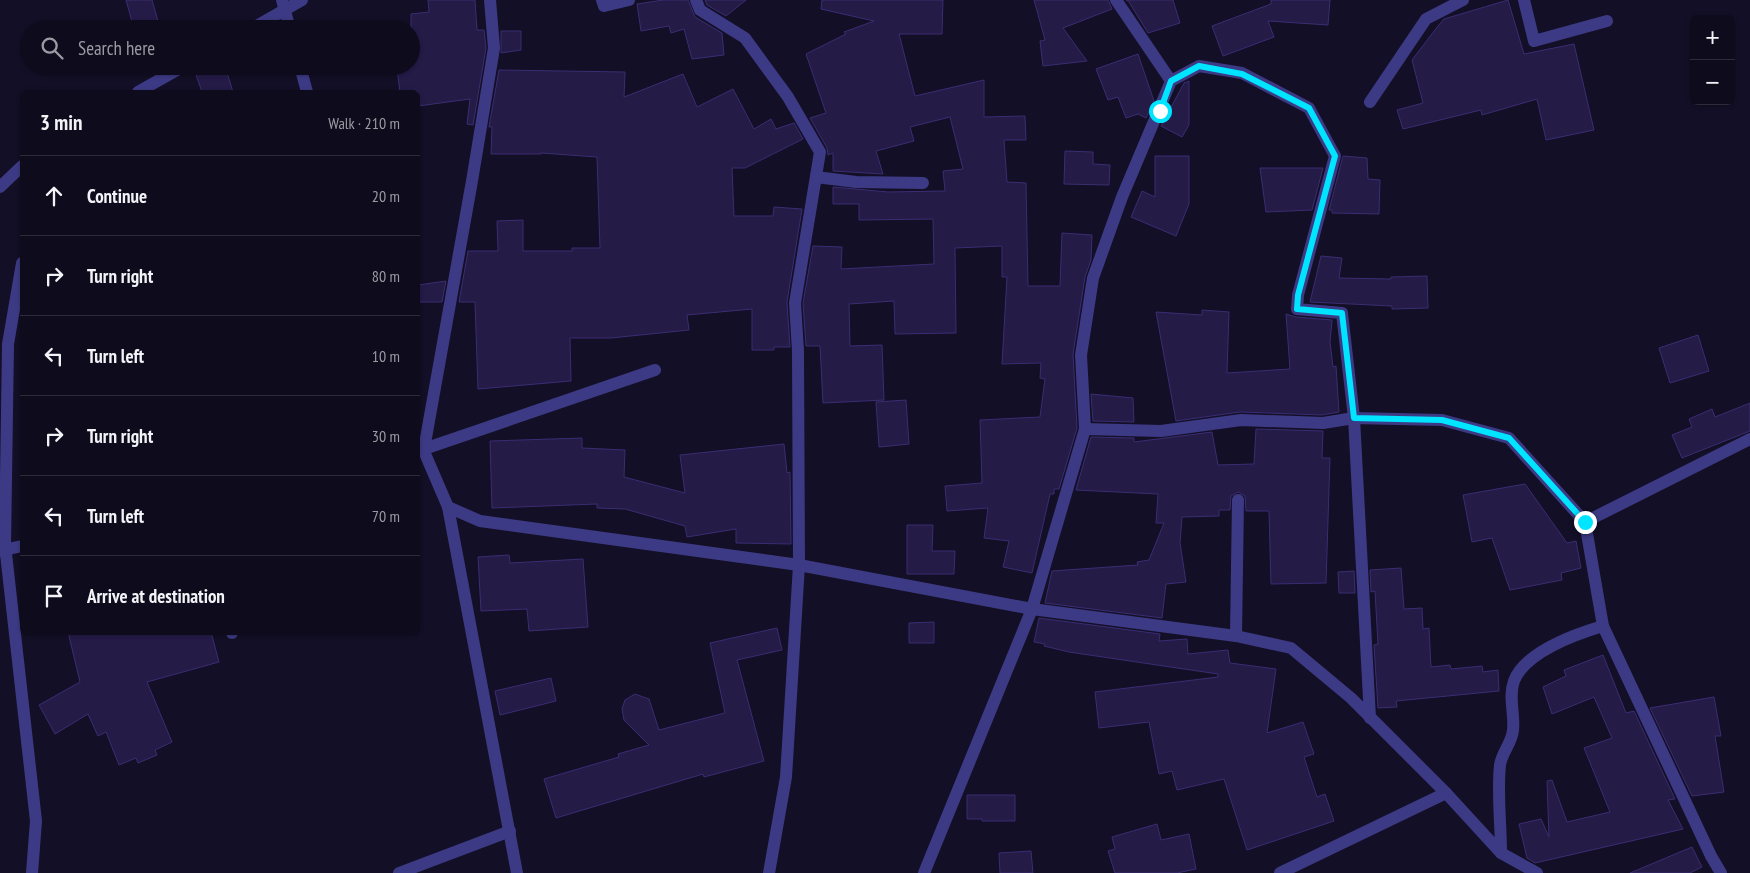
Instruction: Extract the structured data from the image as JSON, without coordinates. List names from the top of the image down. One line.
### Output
{"page":{"map_buttons":["+","−"],"search":"Search here","heading":["3 min","Walk · 210 m"],"list":[["Continue","20 m"],["Turn right","80 m"],["Turn left","10 m"],["Turn right","30 m"],["Turn left","70 m"],"Arrive at destination"]}}
